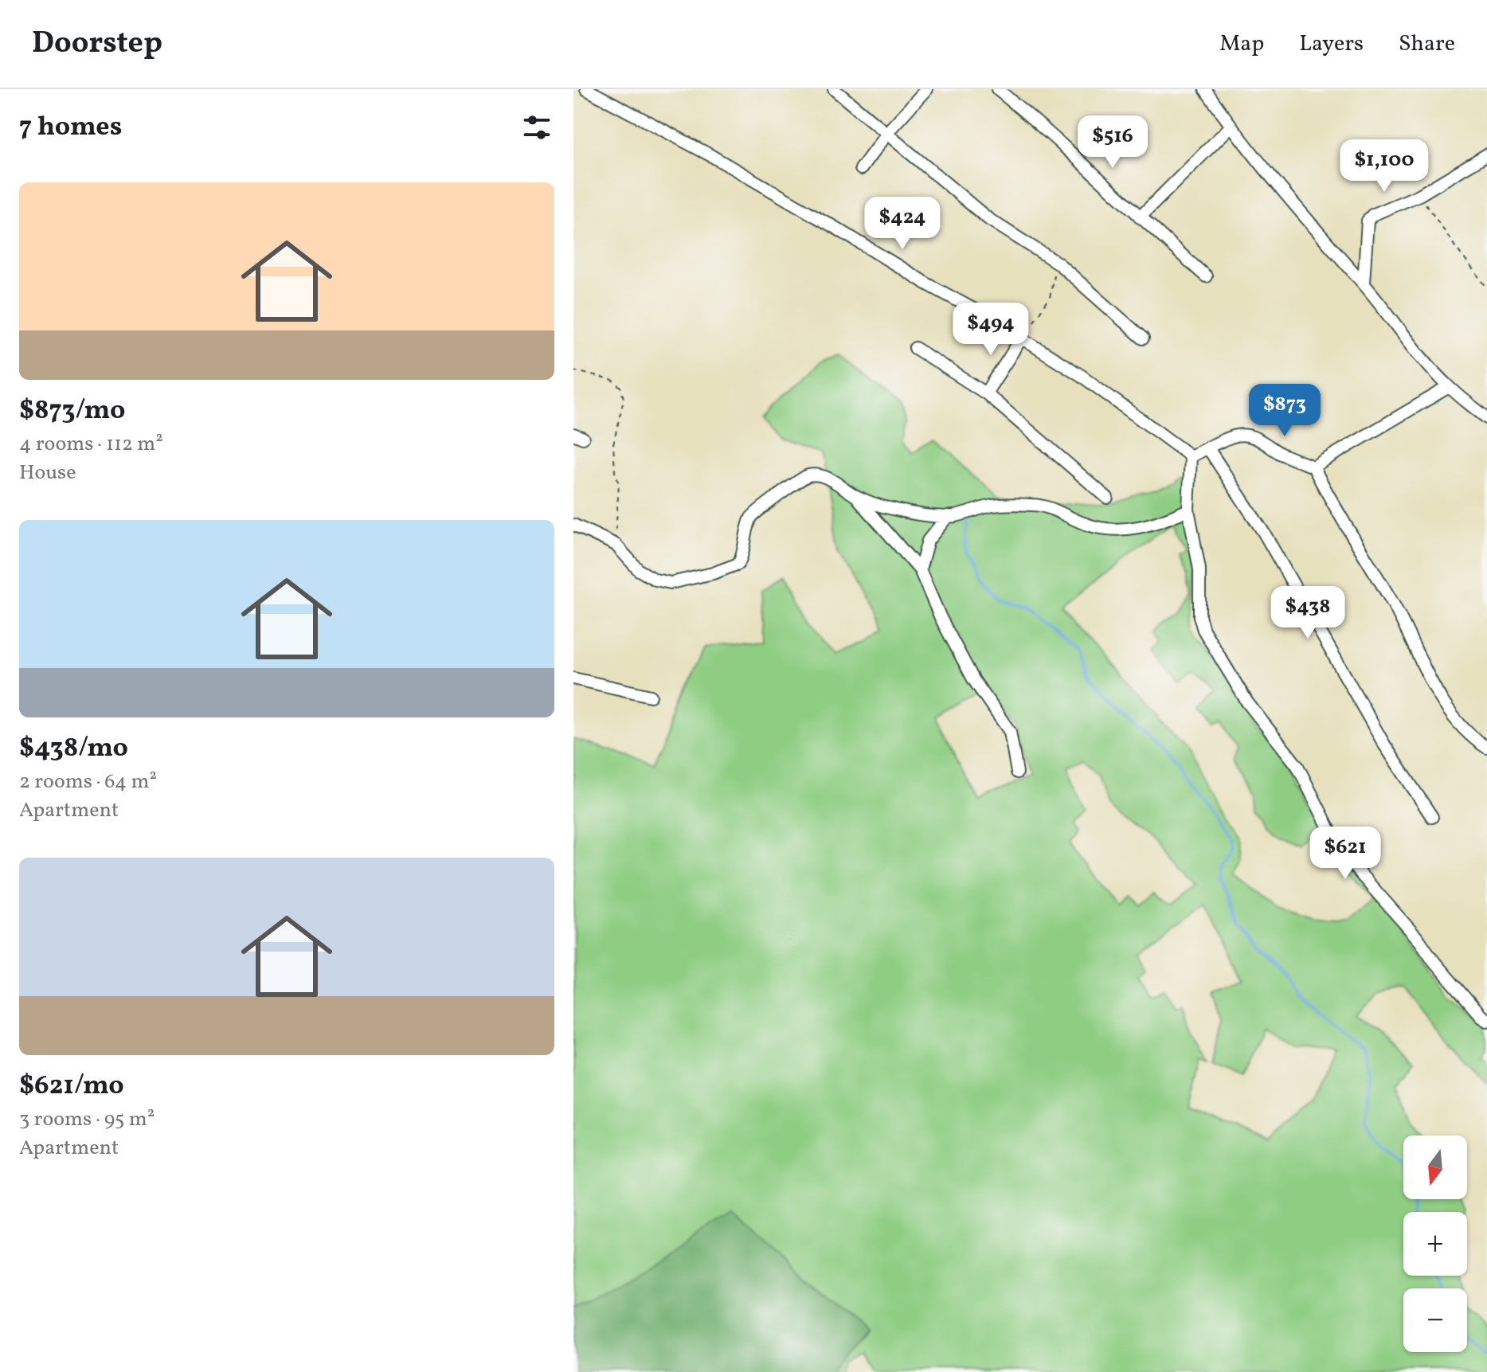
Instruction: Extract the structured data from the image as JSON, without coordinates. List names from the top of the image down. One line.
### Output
{"north":"bottom","page":{"header":"Doorstep","nav":["Map","Layers","Share"],"heading":"7 homes","price":["$516","$1,100","$424","$494","$873","$438","$621"],"list":[{"name":"$873/mo","note":"4 rooms · 112 m² · House"},{"name":"$438/mo","note":"2 rooms · 64 m² · Apartment"},{"name":"$621/mo","note":"3 rooms · 95 m² · Apartment"}],"map_buttons":["+","−"]}}
